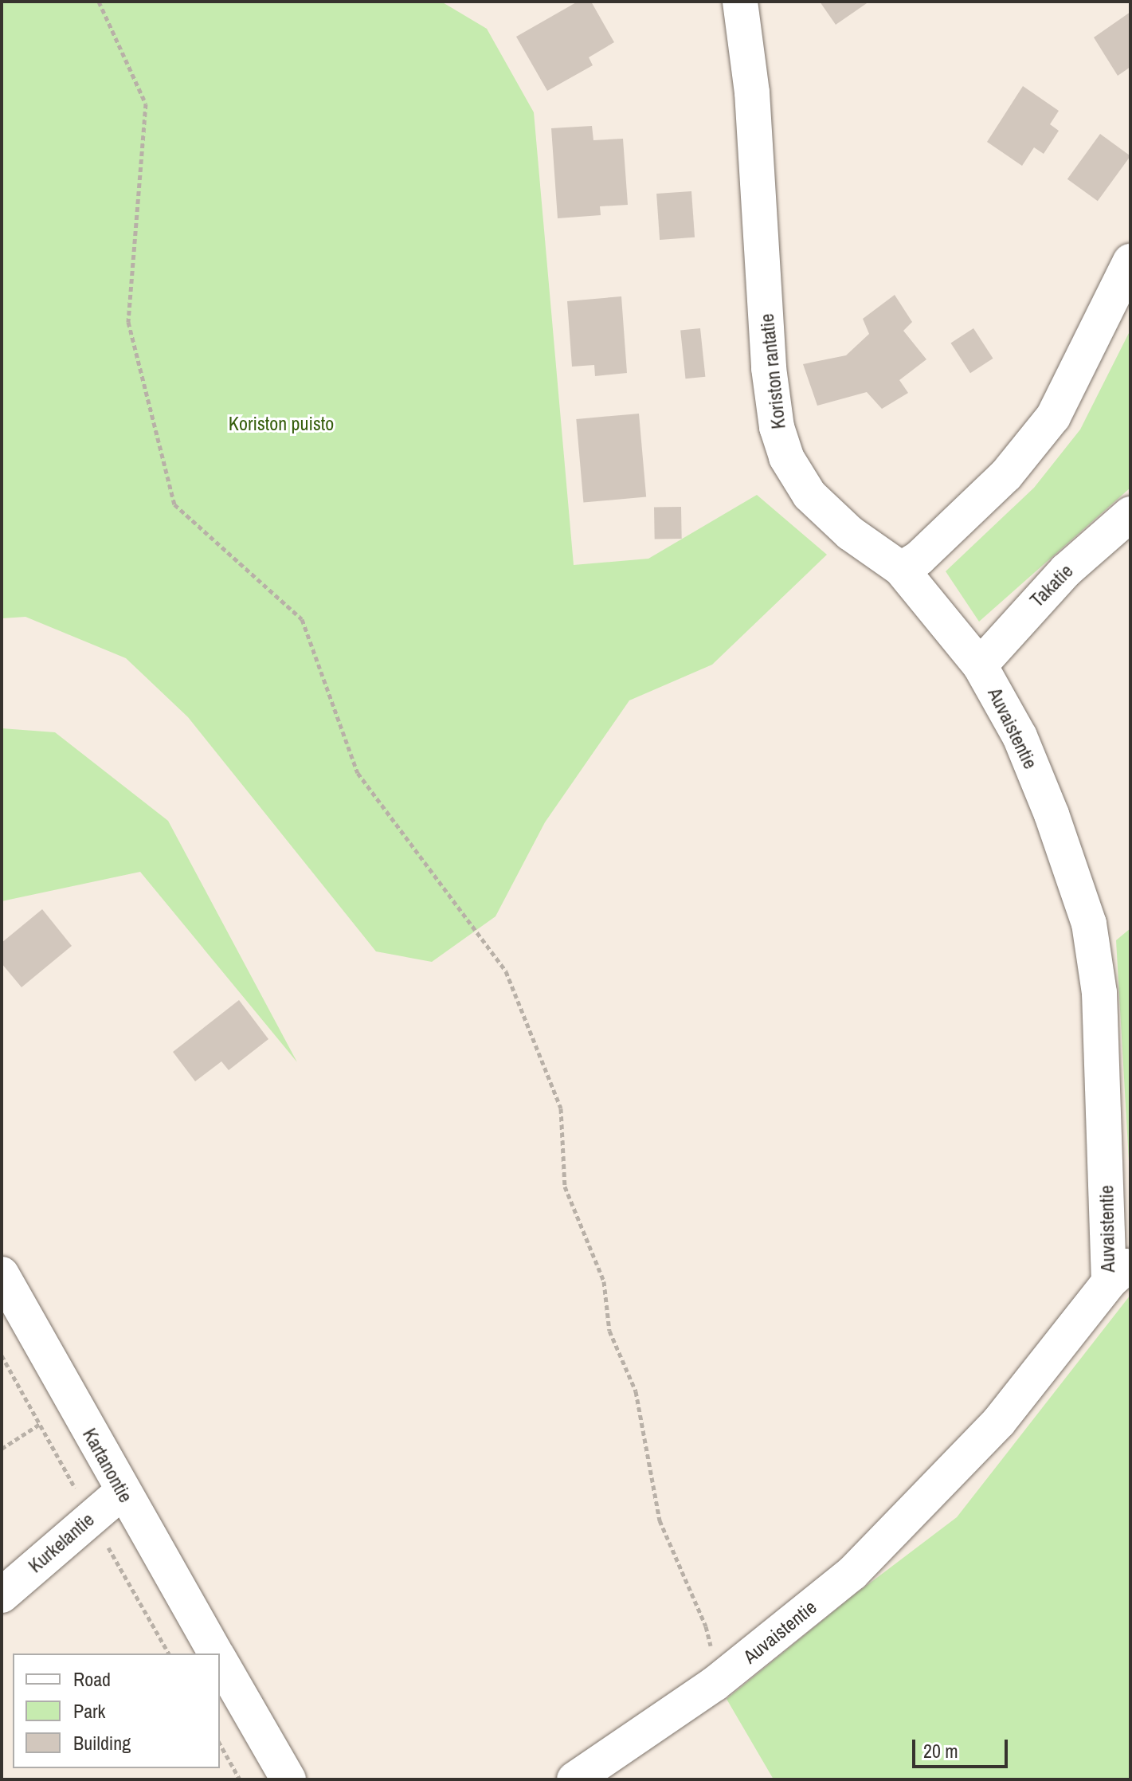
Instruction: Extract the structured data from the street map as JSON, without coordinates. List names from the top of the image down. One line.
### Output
{"streets":{"street":["Koriston rantatie","Takatie","Auvaistentie","Kartanontie","Kurkelantie"]},"crossings":[["Koriston rantatie","Auvaistentie"],["Takatie","Auvaistentie"],["Kartanontie","Kurkelantie"]],"parks":["Koriston puisto"],"legend":["Road","Park","Building"],"scale_bar":"20 m"}
